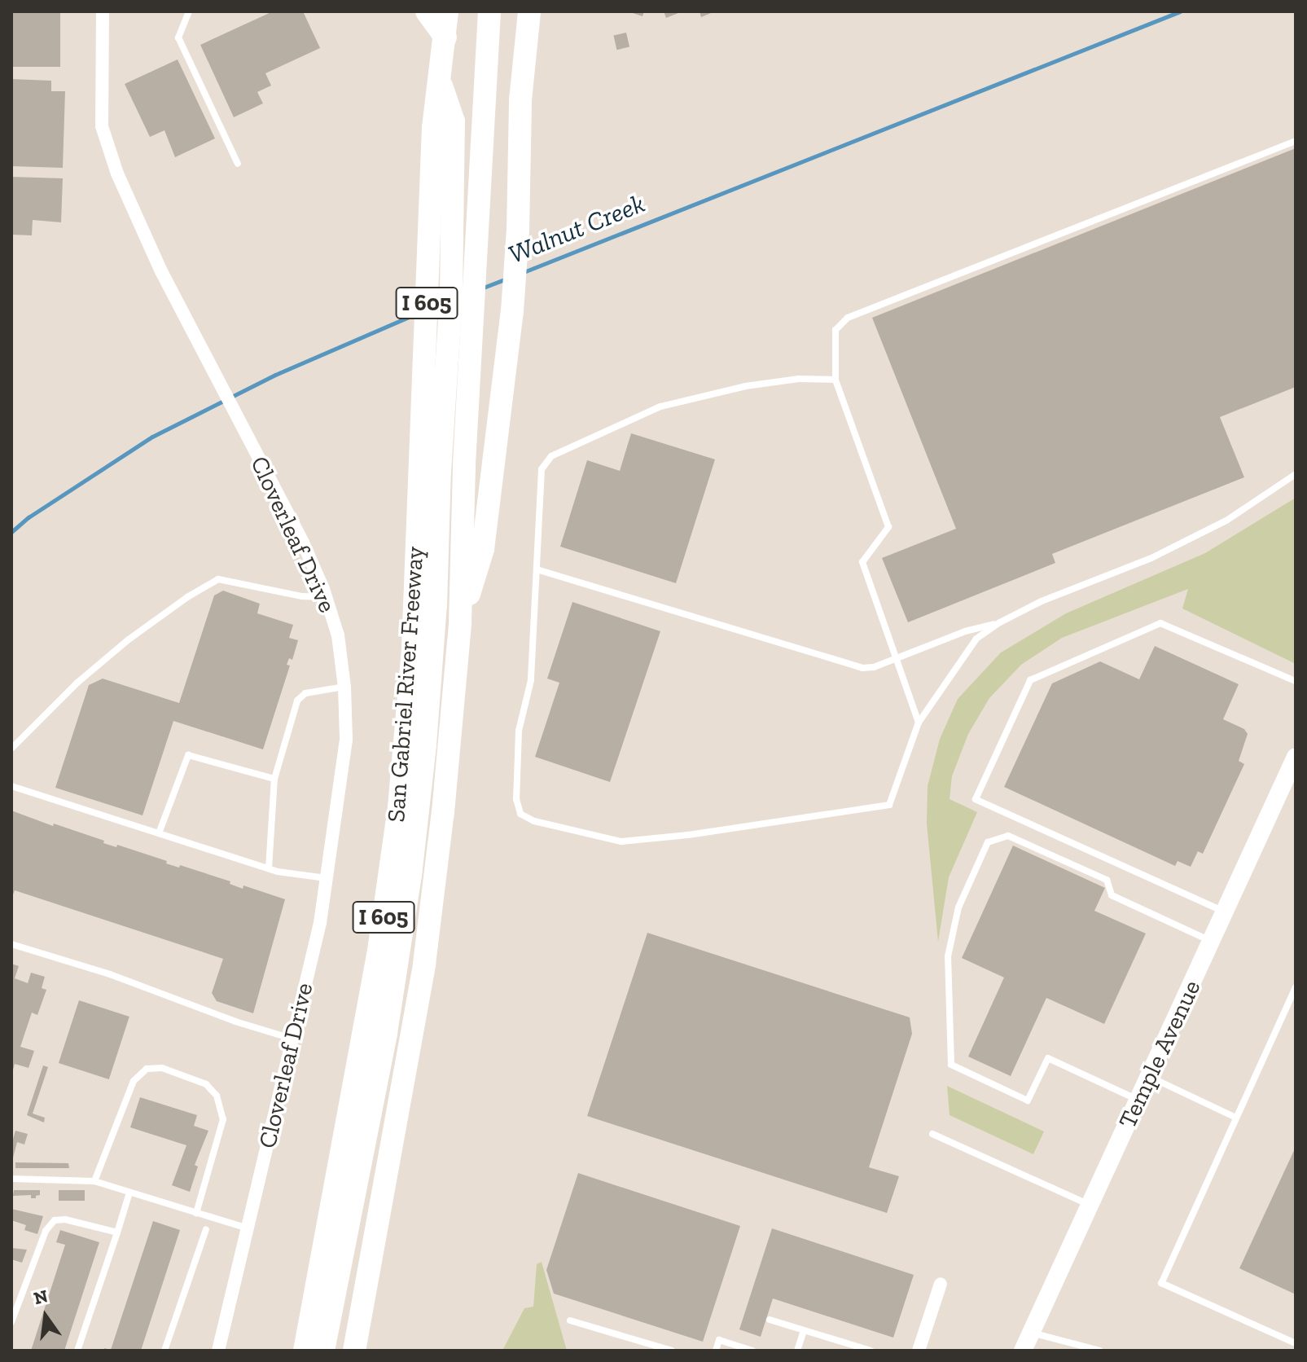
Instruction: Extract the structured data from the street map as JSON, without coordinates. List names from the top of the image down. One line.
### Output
{"streets":{"highway":["I 605","San Gabriel River Freeway"],"main road":["Temple Avenue"],"street":["Cloverleaf Drive"]},"water":["Walnut Creek"],"north":"top"}
